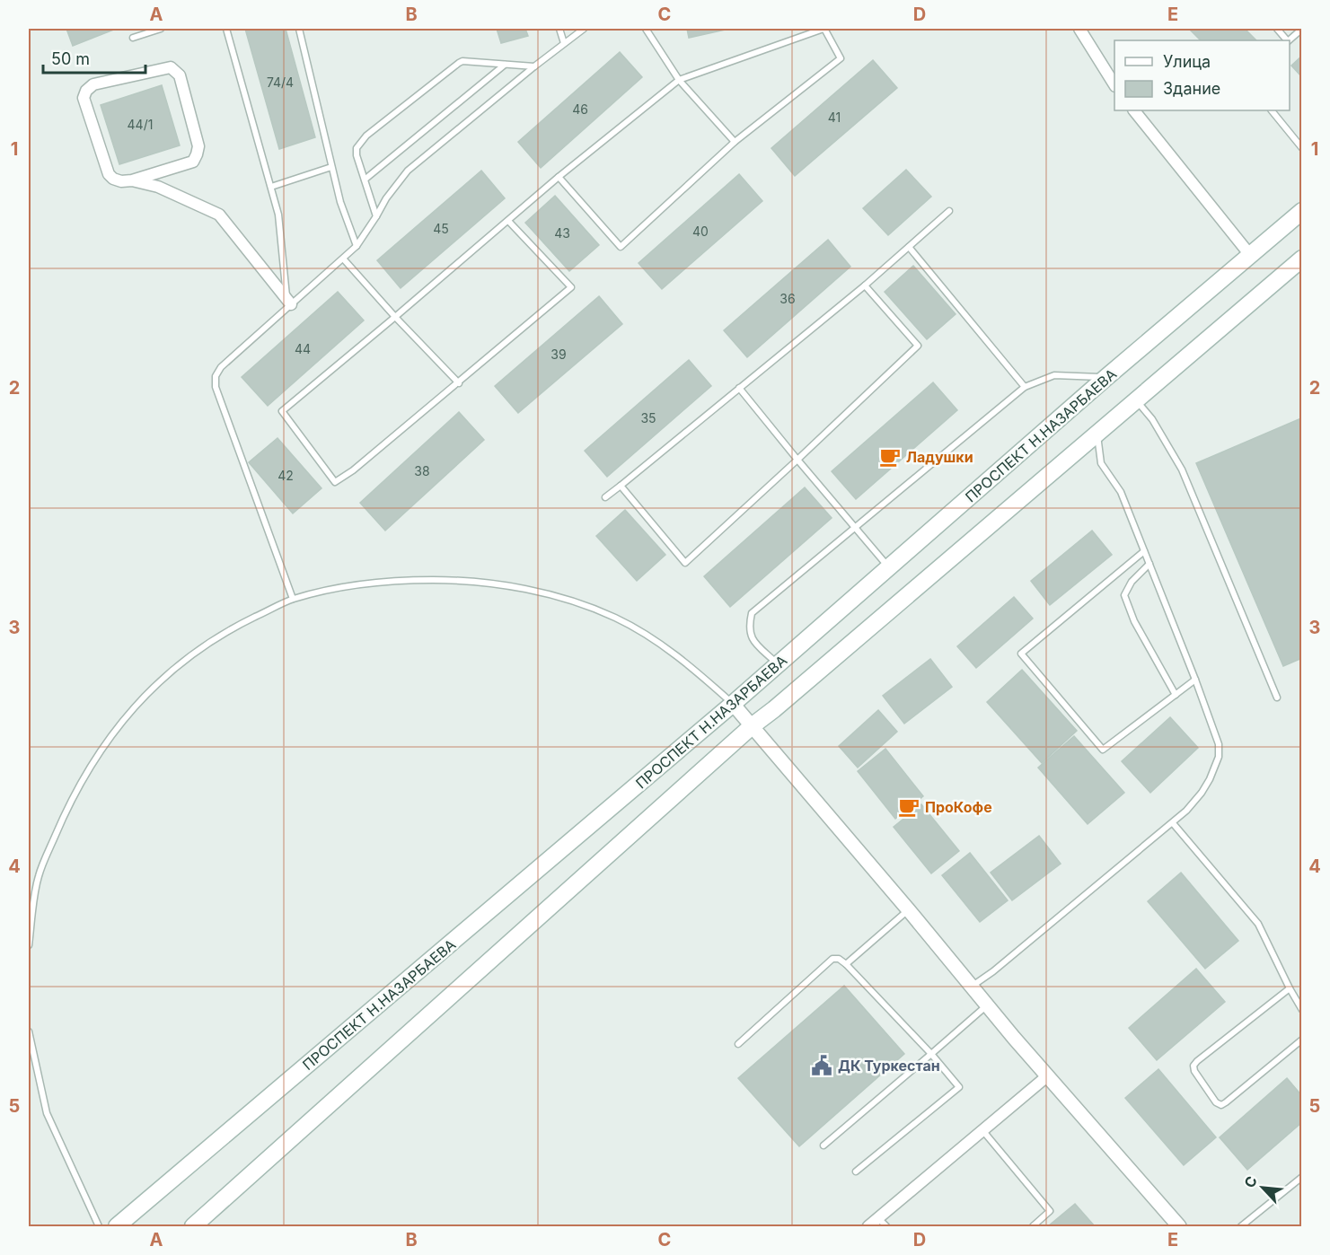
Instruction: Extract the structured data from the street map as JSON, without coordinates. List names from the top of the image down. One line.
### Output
{"streets":{"main road":["ПРОСПЕКТ Н.НАЗАРБАЕВА"]},"places":{"cafe":["Ладушки","ПроКофе"],"public building":["ДК Туркестан"]},"house_numbers":["74/4","46","41","44/1","45","40","43","36","44","39","35","38","42"],"legend":["Улица","Здание"],"scale_bar":"50 m","north":"top left","grid":{"columns":["A","B","C","D","E"],"rows":["1","2","3","4","5"]}}
